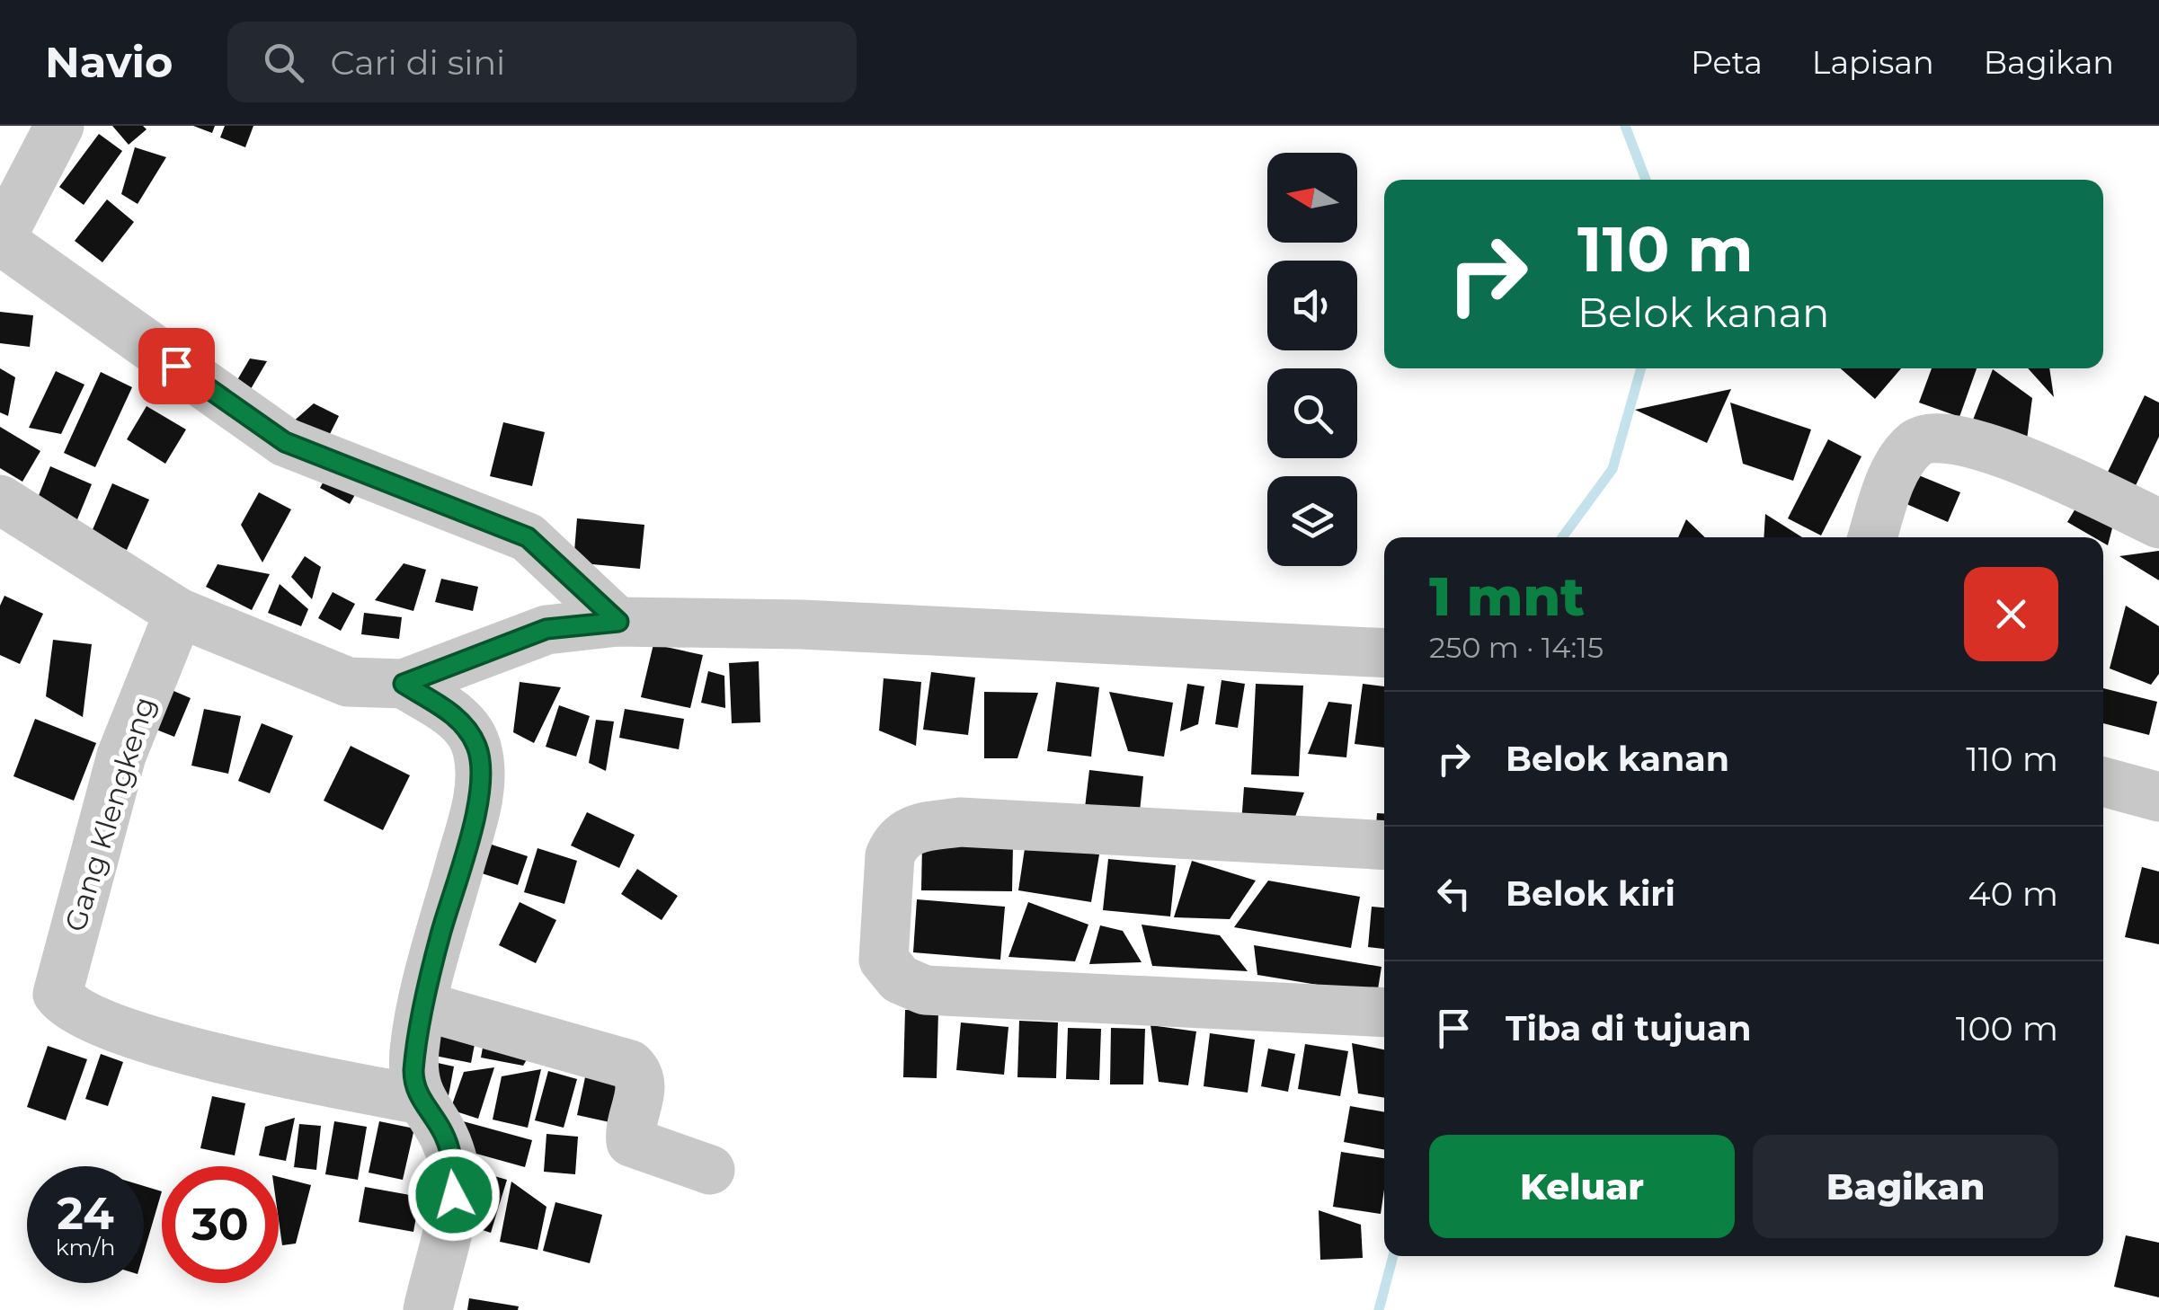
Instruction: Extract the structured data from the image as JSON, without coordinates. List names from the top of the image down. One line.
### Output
{"streets":{"street":["Gang Klengkeng"]},"north":"left","page":{"header":"Navio","search":"Cari di sini","nav":["Peta","Lapisan","Bagikan"],"turn":["110 m","Belok kanan"],"heading":["1 mnt","250 m · 14:15"],"list":[{"name":"Belok kanan","value":"110 m"},{"name":"Belok kiri","value":"40 m"},{"name":"Tiba di tujuan","value":"100 m"}],"buttons":["Keluar","Bagikan"],"speed":"24 km/h","limit":"30"}}
